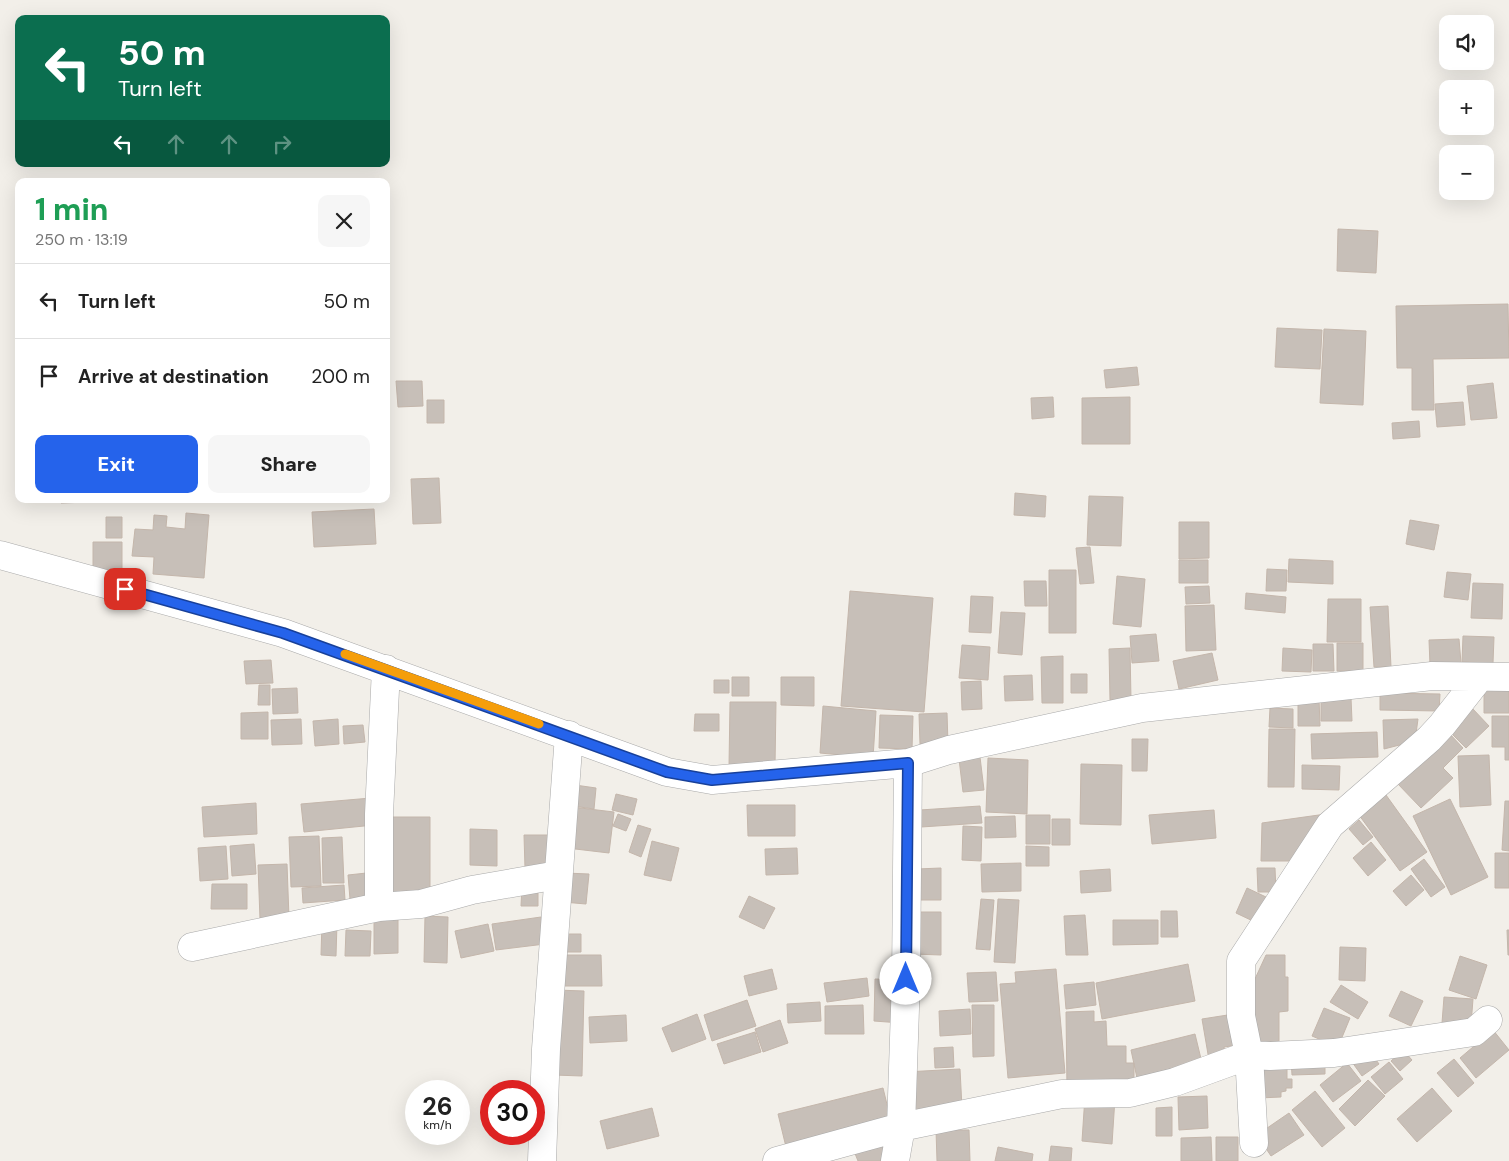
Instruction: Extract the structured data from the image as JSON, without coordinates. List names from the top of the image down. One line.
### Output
{"page":{"map_buttons":["+","−"],"turn":["50 m","Turn left"],"heading":["1 min","250 m · 13:19"],"list":[{"name":"Turn left","value":"50 m"},{"name":"Arrive at destination","value":"200 m"}],"buttons":["Exit","Share"],"speed":"26 km/h","limit":"30"}}
